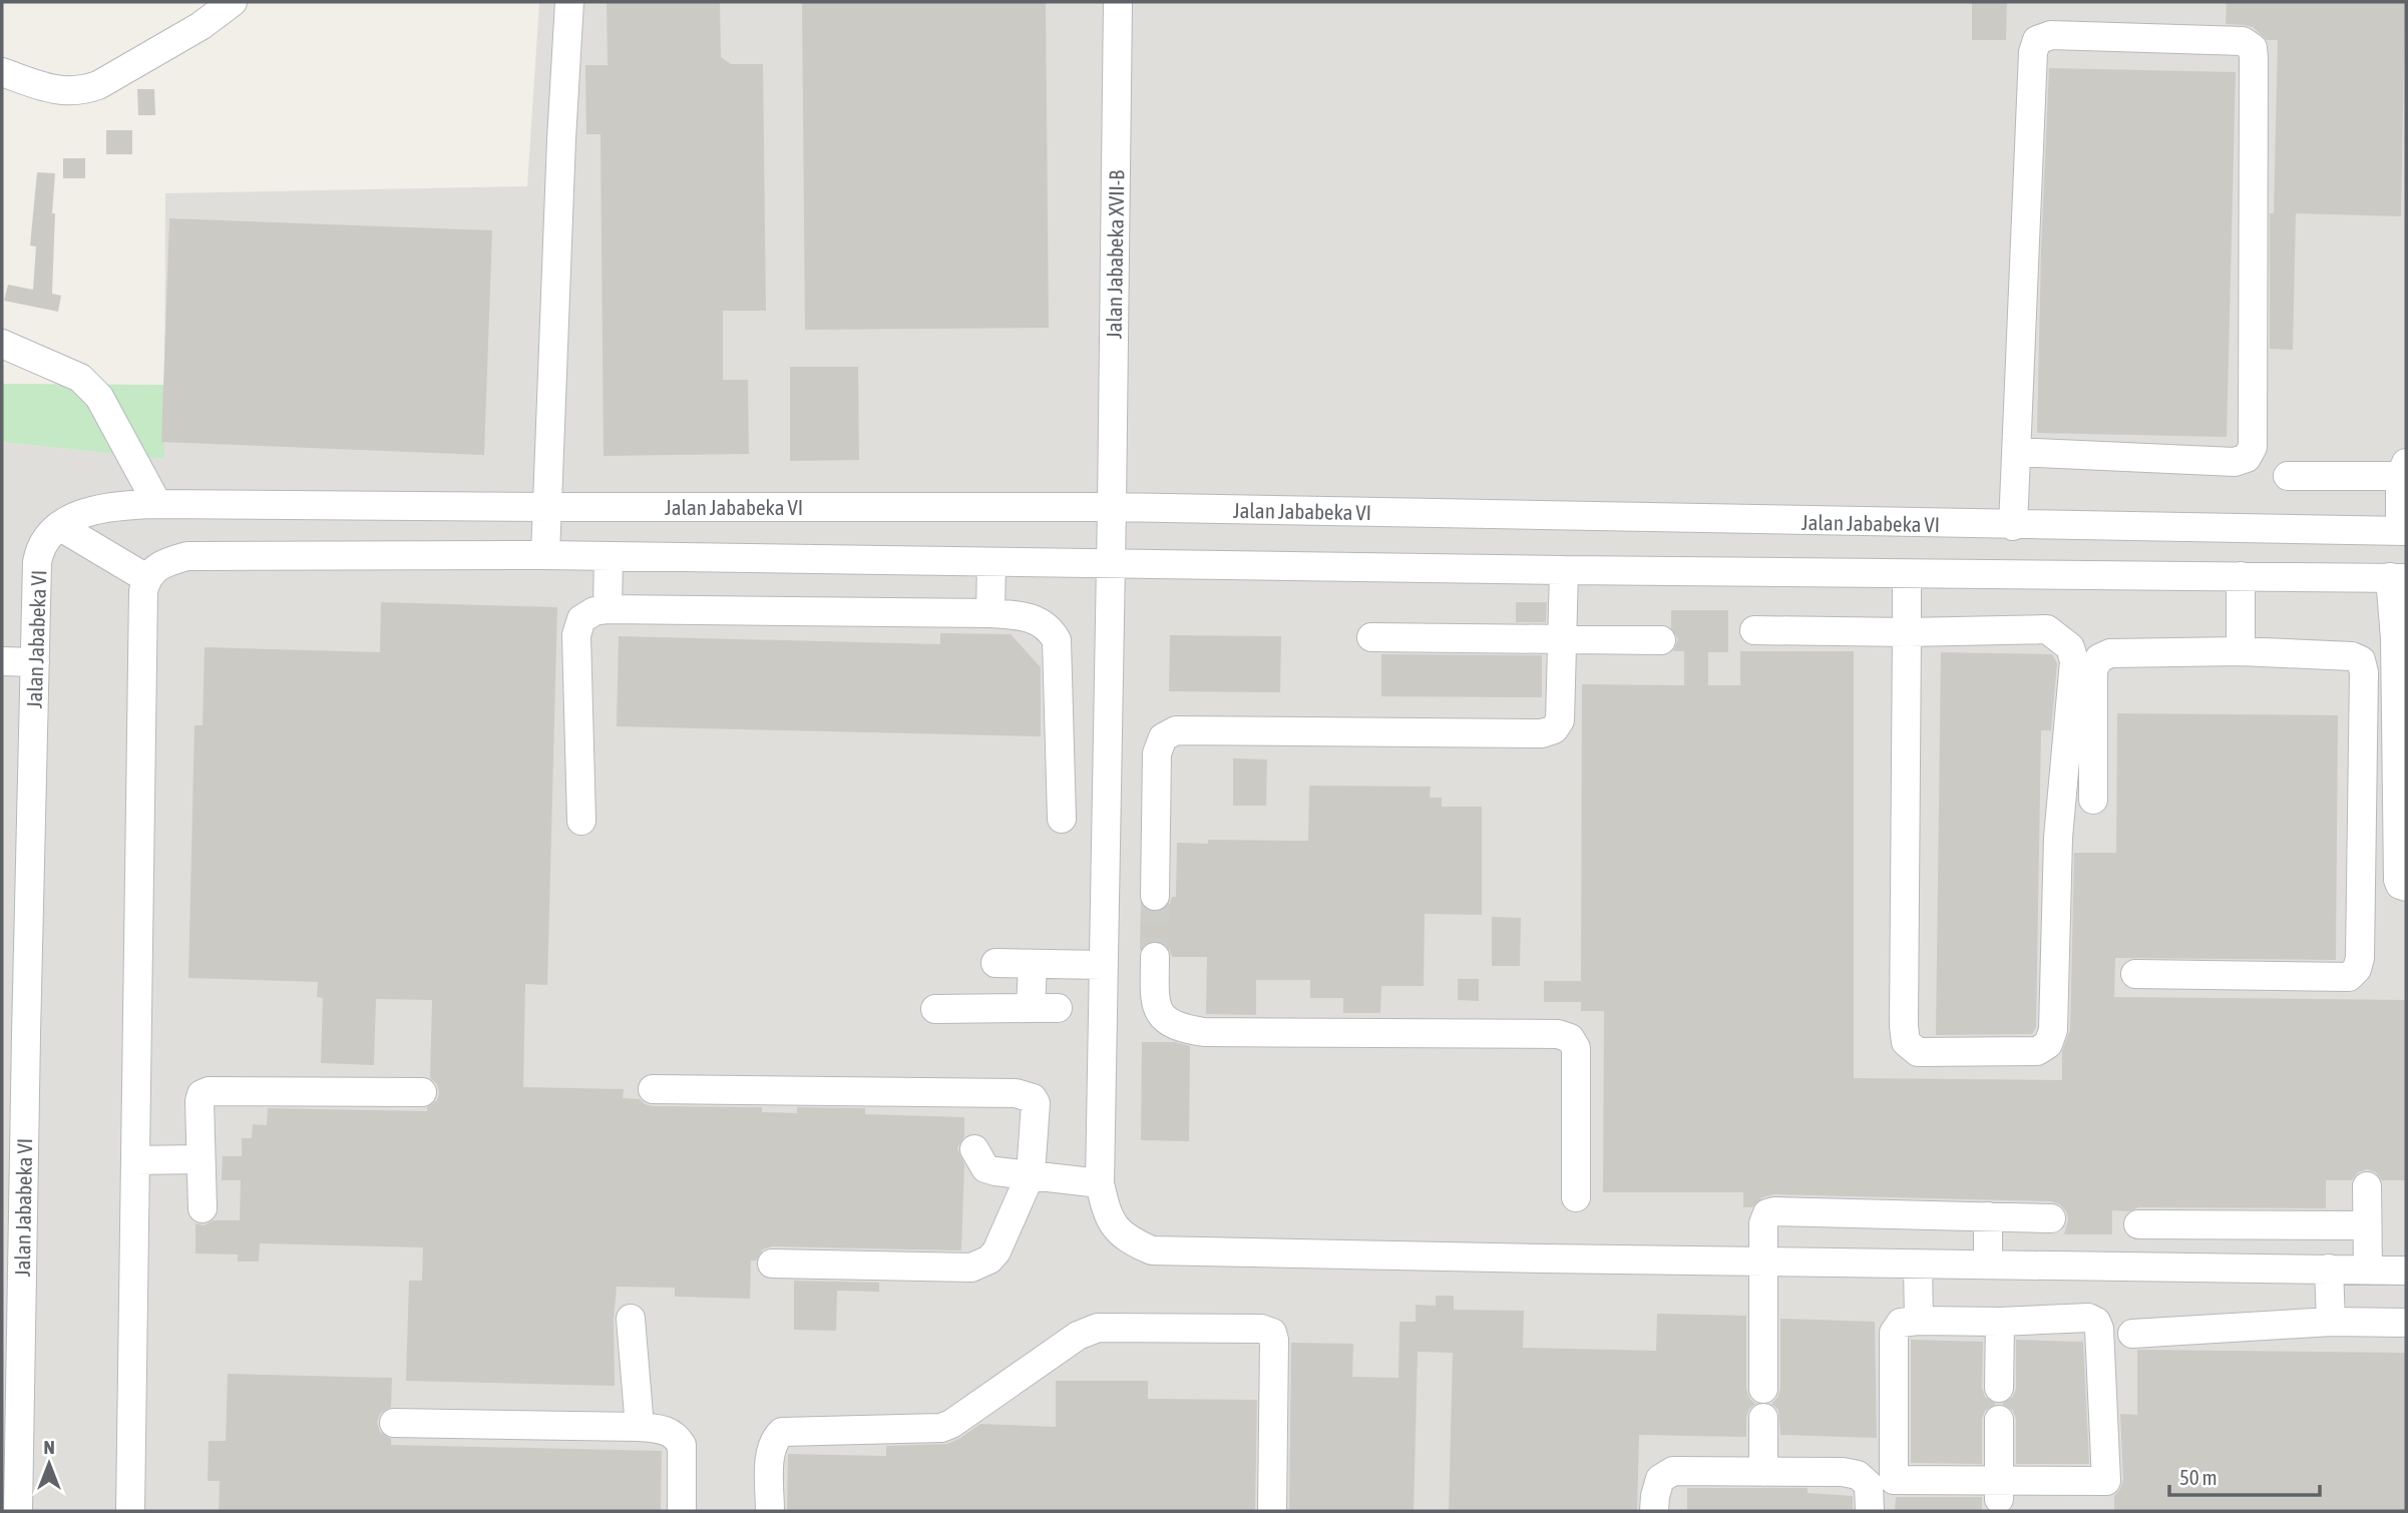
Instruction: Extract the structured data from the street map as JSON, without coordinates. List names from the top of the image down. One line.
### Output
{"streets":{"street":["Jalan Jababeka XVII-B","Jalan Jababeka VI"]},"crossings":[["Jalan Jababeka XVII-B","Jalan Jababeka VI"]],"scale_bar":"50 m","north":"top"}
